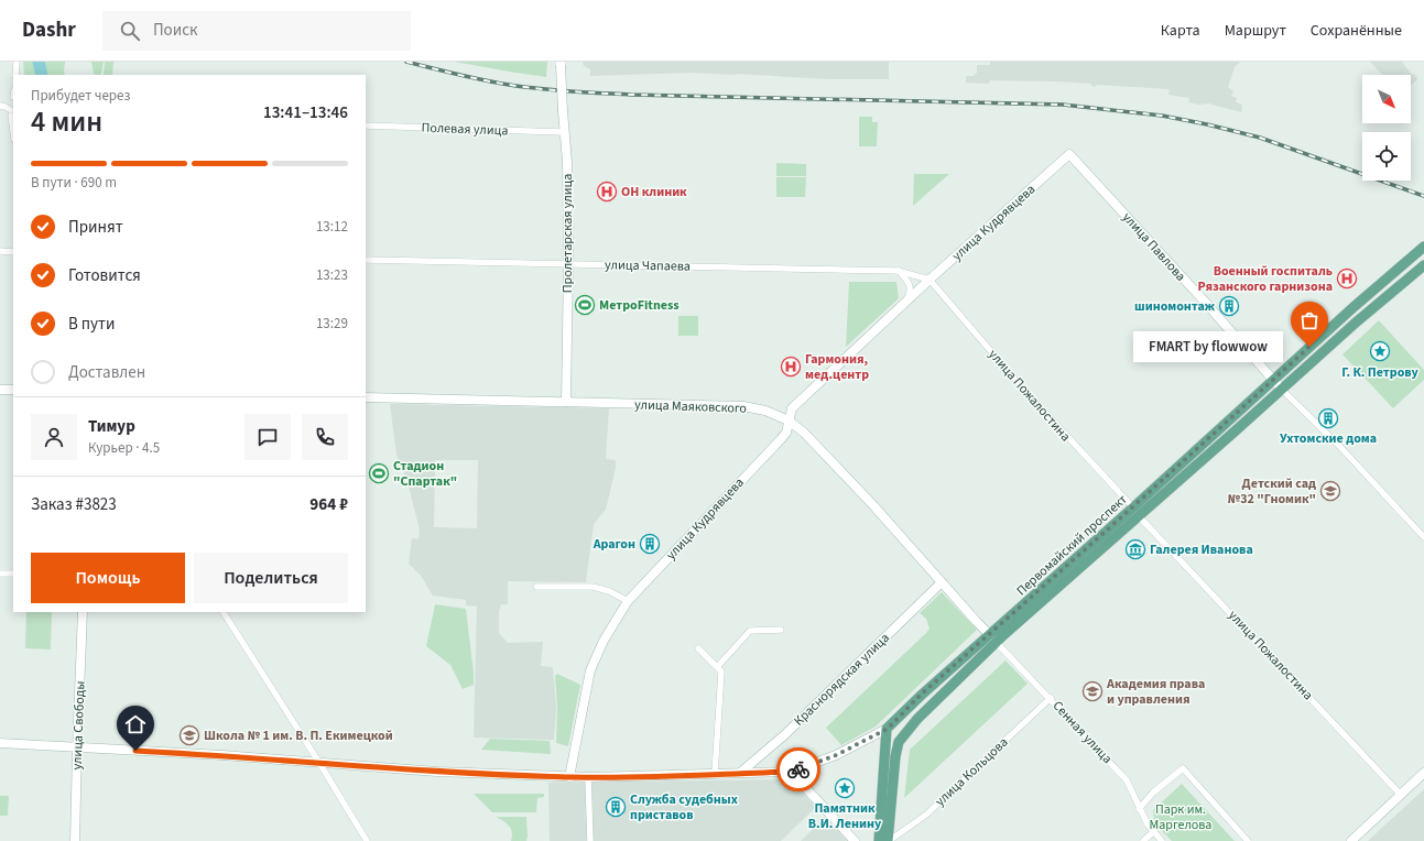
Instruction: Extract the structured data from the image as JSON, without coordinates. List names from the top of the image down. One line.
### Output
{"streets":{"main road":["Первомайский проспект"],"street":["Полевая улица","улица Кудрявцева","Пролетарская улица","улица Павлова","улица Чапаева","улица Пожалостина","улица Маяковского","Краснорядская улица","улица Свободы","Сенная улица","улица Кольцова"]},"crossings":[["Полевая улица","Пролетарская улица"],["улица Кудрявцева","улица Павлова"],["улица Кудрявцева","улица Чапаева"],["улица Кудрявцева","улица Пожалостина"],["улица Кудрявцева","улица Маяковского"],["Пролетарская улица","улица Чапаева"],["Пролетарская улица","улица Маяковского"],["улица Павлова","Первомайский проспект"],["улица Чапаева","улица Пожалостина"],["улица Пожалостина","Первомайский проспект"],["улица Маяковского","Первомайский проспект"],["улица Маяковского","Краснорядская улица"],["улица Маяковского","Сенная улица"],["Первомайский проспект","Сенная улица"],["Первомайский проспект","улица Кольцова"],["Сенная улица","улица Кольцова"]],"parks":["Парк им. Маргелова"],"places":{"hospital":["ОН клиник","Военный госпиталь Рязанского гарнизона","Гармония, мед.центр"],"sports":["МетроFitness","Стадион \"Спартак\""],"building":["шиномонтаж","Ухтомские дома","Арагон","Служба судебных приставов"],"other":["FMART by flowwow"],"place":["Г. К. Петрову","Памятник В.И. Ленину"],"school or university":["Детский сад №32 \"Гномик\"","Академия права и управления","Школа № 1 им. В. П. Екимецкой"],"museum":["Галерея Иванова"]},"north":"bottom right","page":{"header":"Dashr","search":"Поиск","nav":["Карта","Маршрут","Сохранённые"],"heading":["4 мин","Прибудет через","13:41–13:46"],"panel":["Тимур","Курьер · 4.5","Заказ #3823","964 ₽"],"bar":"В пути · 690 m","list":[["Принят","13:12"],["Готовится","13:23"],["В пути","13:29"],"Доставлен"],"bubble":"FMART by flowwow","buttons":["Помощь","Поделиться"]}}
